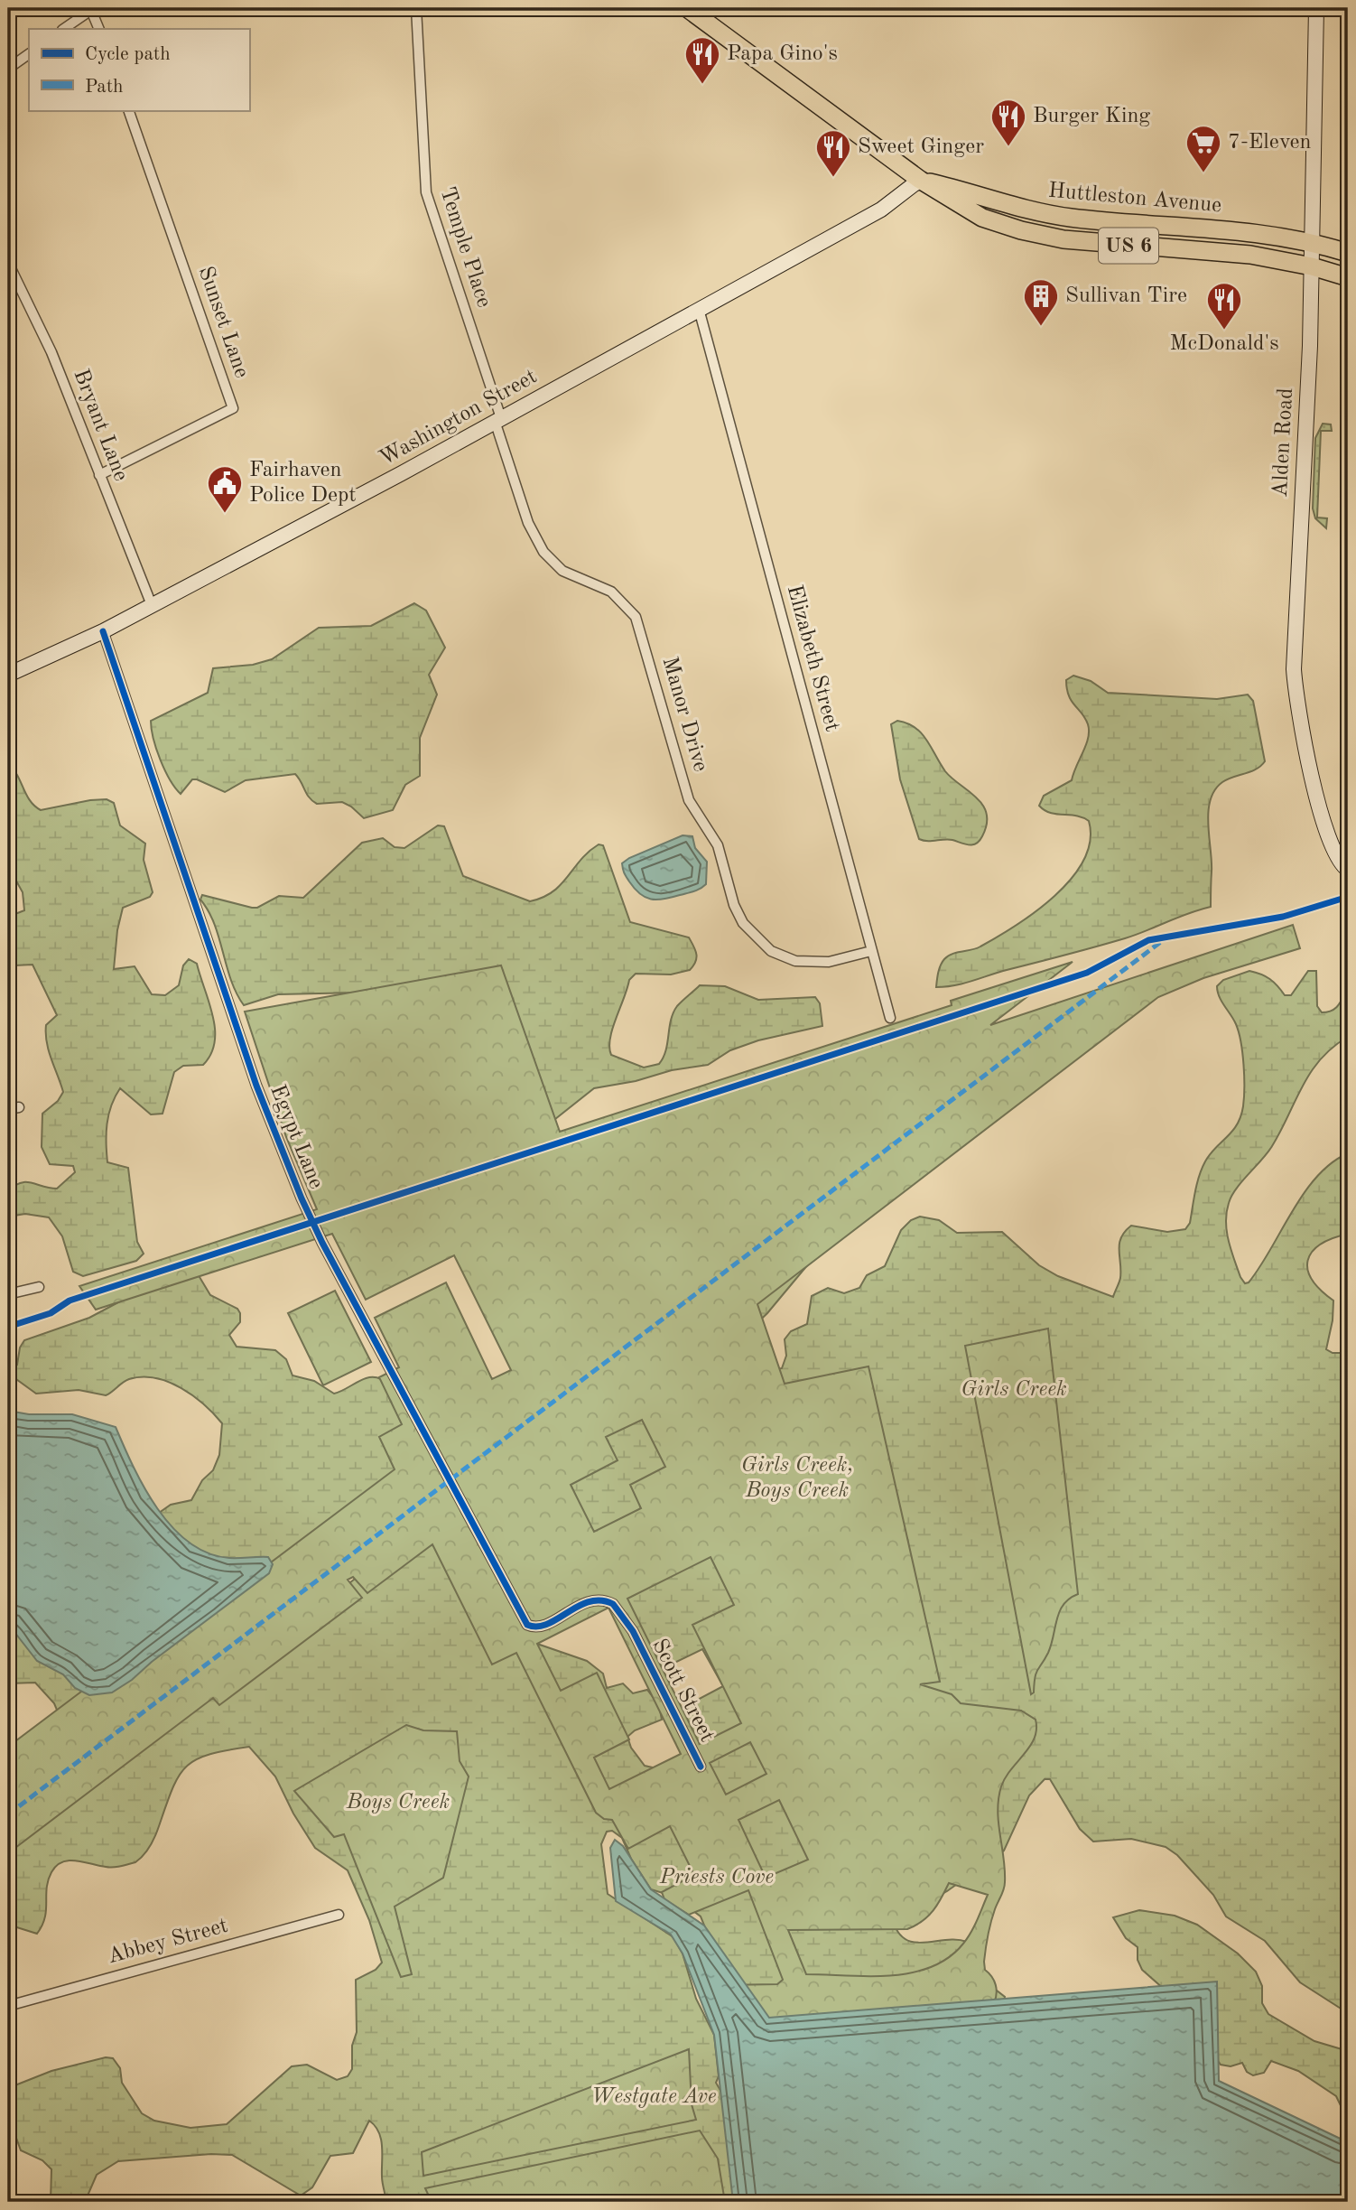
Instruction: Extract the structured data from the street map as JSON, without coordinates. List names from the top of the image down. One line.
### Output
{"streets":{"highway":["Huttleston Avenue","US 6"],"main road":["Washington Street","Alden Road"],"street":["Temple Place","Sunset Lane","Bryant Lane","Elizabeth Street","Manor Drive","Egypt Lane","Scott Street","Abbey Street"]},"crossings":[["Huttleston Avenue","Washington Street"],["Huttleston Avenue","Alden Road"],["Temple Place","Washington Street"],["Temple Place","Manor Drive"],["Sunset Lane","Bryant Lane"],["Washington Street","Bryant Lane"],["Washington Street","Elizabeth Street"],["Washington Street","Manor Drive"],["Washington Street","Egypt Lane"],["Elizabeth Street","Manor Drive"],["Egypt Lane","Scott Street"]],"parks":["Girls Creek","Girls Creek, Boys Creek","Boys Creek","Priests Cove","Westgate Ave"],"places":{"restaurant":["Papa Gino's","Burger King","Sweet Ginger","McDonald's"],"supermarket":["7-Eleven"],"building":["Sullivan Tire"],"public building":["Fairhaven Police Dept"]},"legend":["Cycle path","Path"]}
